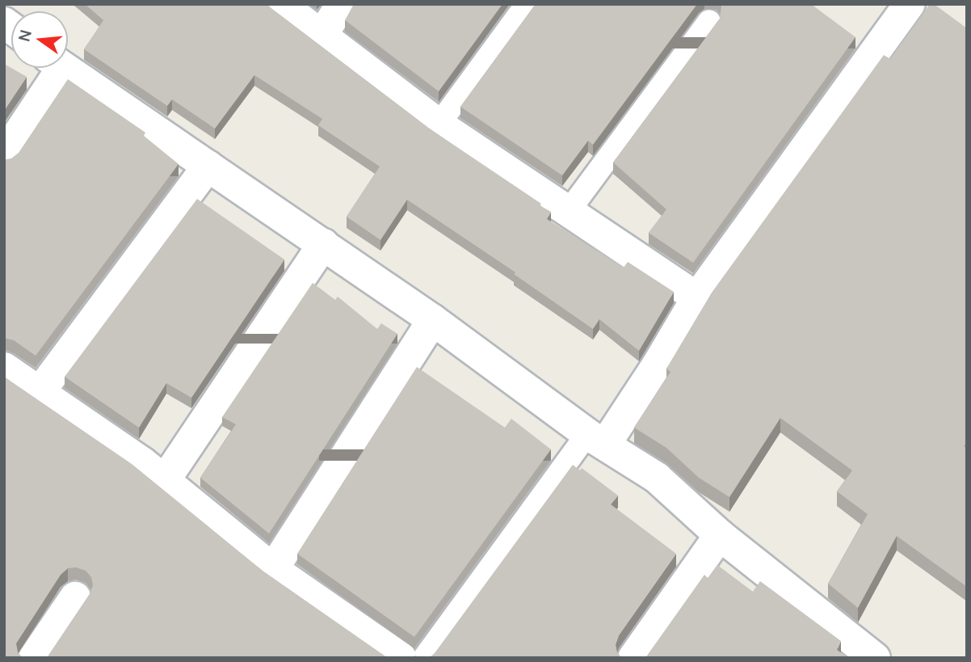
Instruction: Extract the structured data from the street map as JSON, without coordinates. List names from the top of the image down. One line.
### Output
{"north":"left"}
